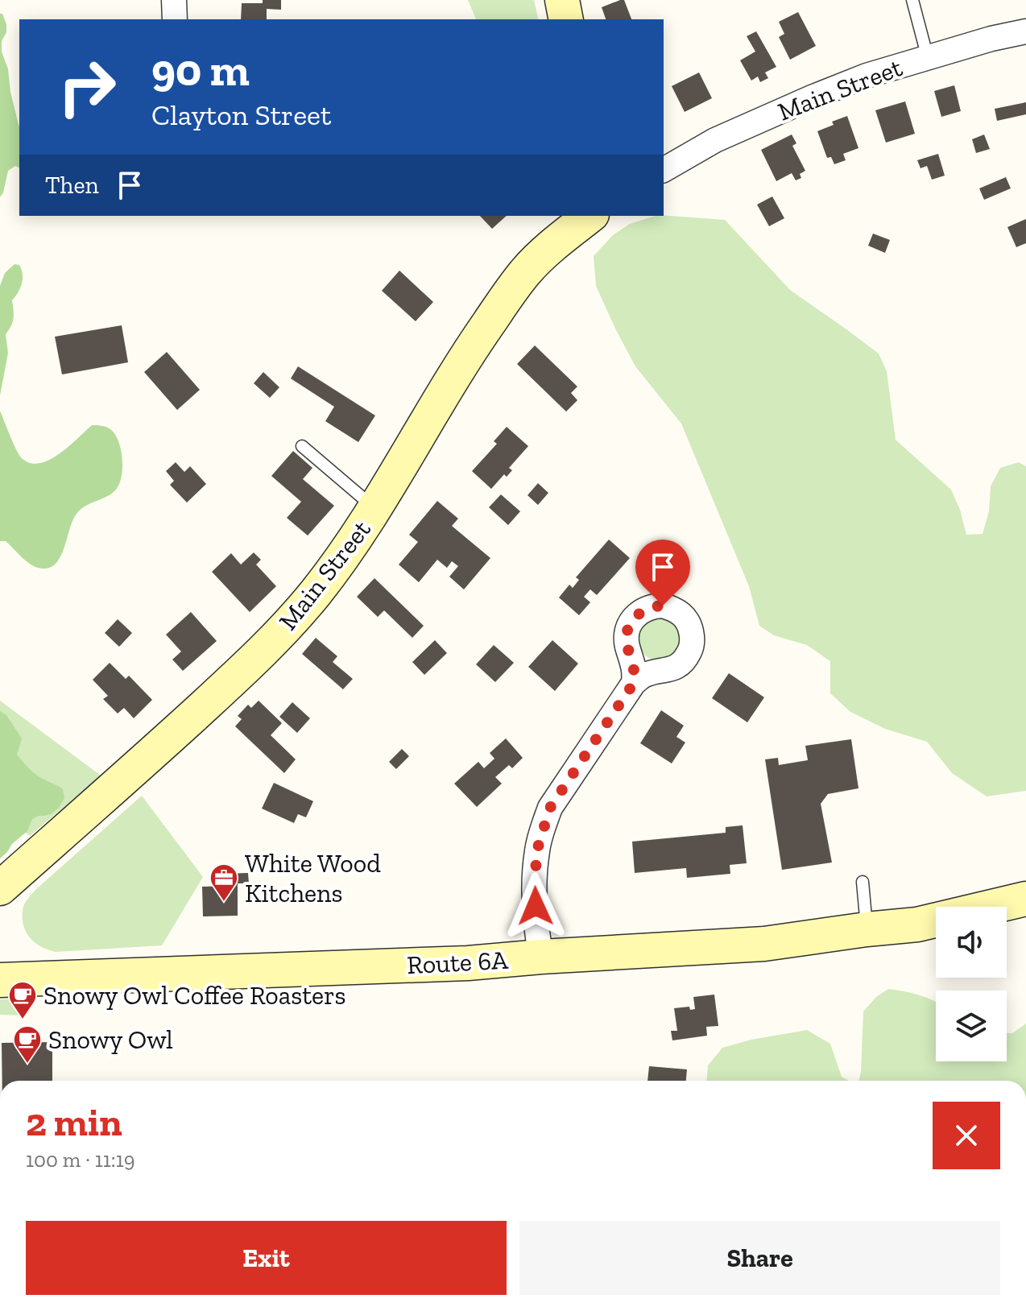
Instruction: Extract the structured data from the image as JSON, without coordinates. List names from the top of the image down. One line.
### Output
{"streets":{"main road":["Main Street","Route 6A"]},"places":{"office":["White Wood Kitchens"],"cafe":["Snowy Owl Coffee Roasters","Snowy Owl"]},"page":{"turn":["90 m","Clayton Street"],"then":"Then","heading":["2 min","100 m · 11:19"],"buttons":["Exit","Share"]}}
